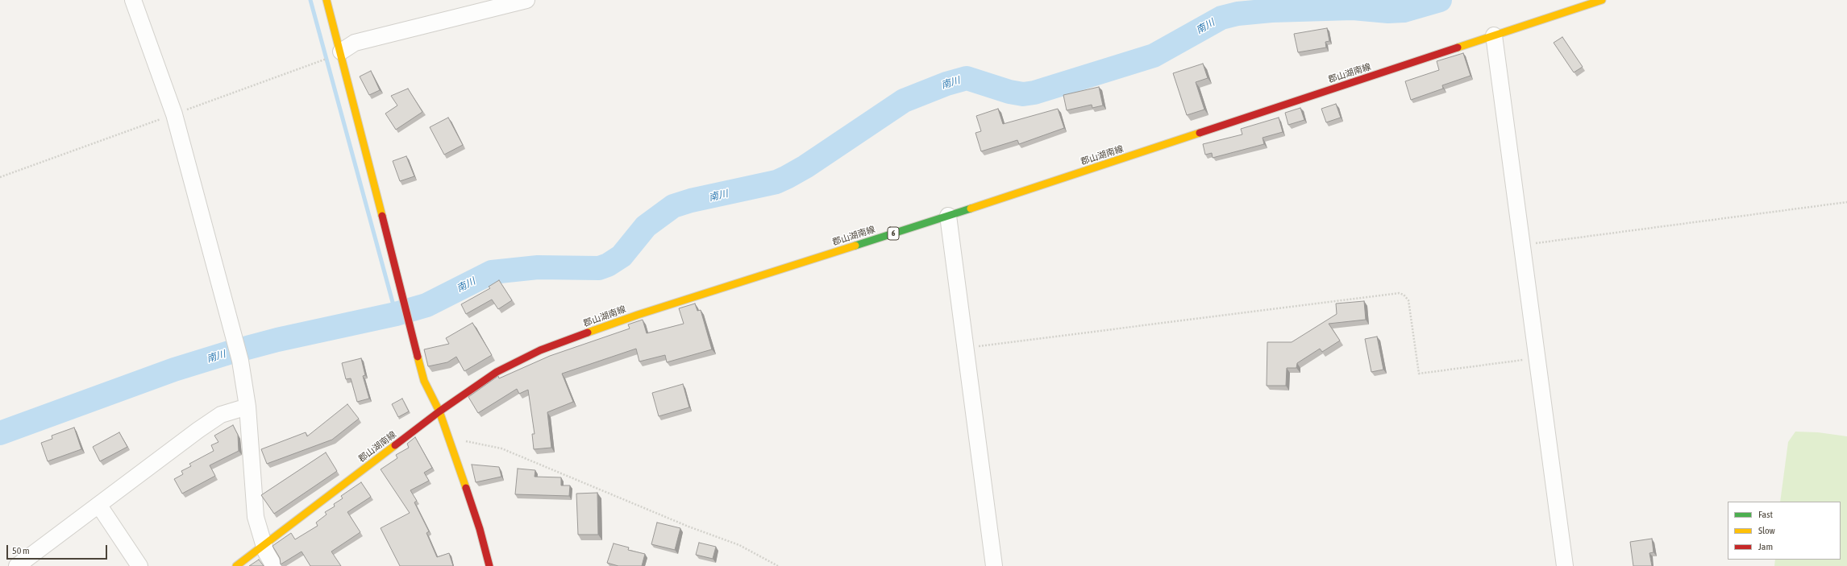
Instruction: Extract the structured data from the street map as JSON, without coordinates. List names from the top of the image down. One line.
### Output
{"streets":{"main road":["郡山湖南線","6"]},"water":["南川"],"legend":["Fast","Slow","Jam"],"scale_bar":"50 m"}
